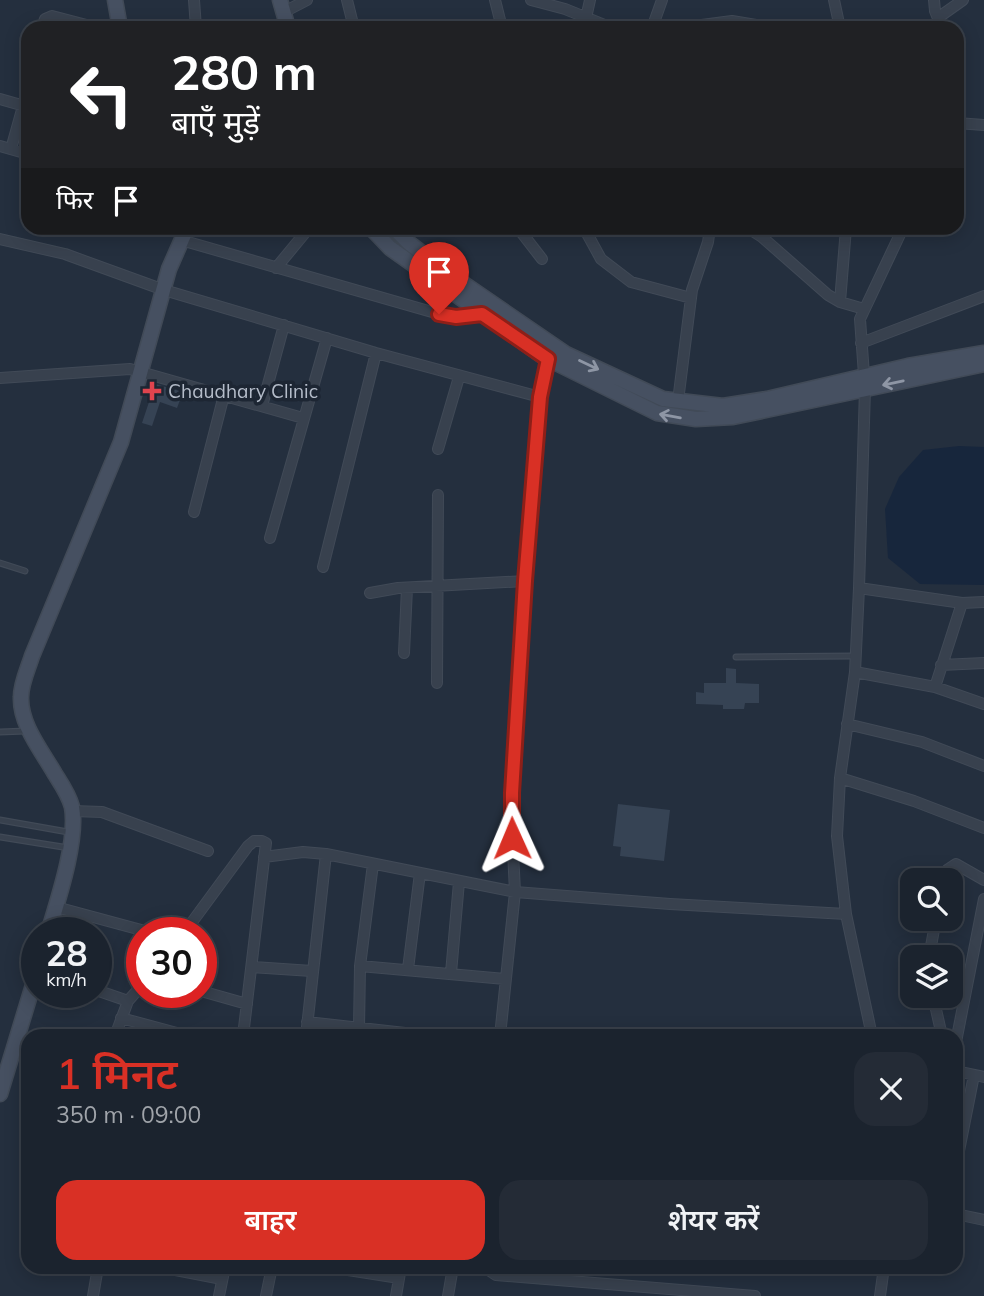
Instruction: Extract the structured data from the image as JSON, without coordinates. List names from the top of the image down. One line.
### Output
{"places":{"health":["Chaudhary Clinic"]},"page":{"turn":["280 m","बाएँ मुड़ें"],"then":"फिर","speed":"28 km/h","limit":"30","heading":["1 मिनट","350 m · 09:00"],"buttons":["बाहर","शेयर करें"]}}
